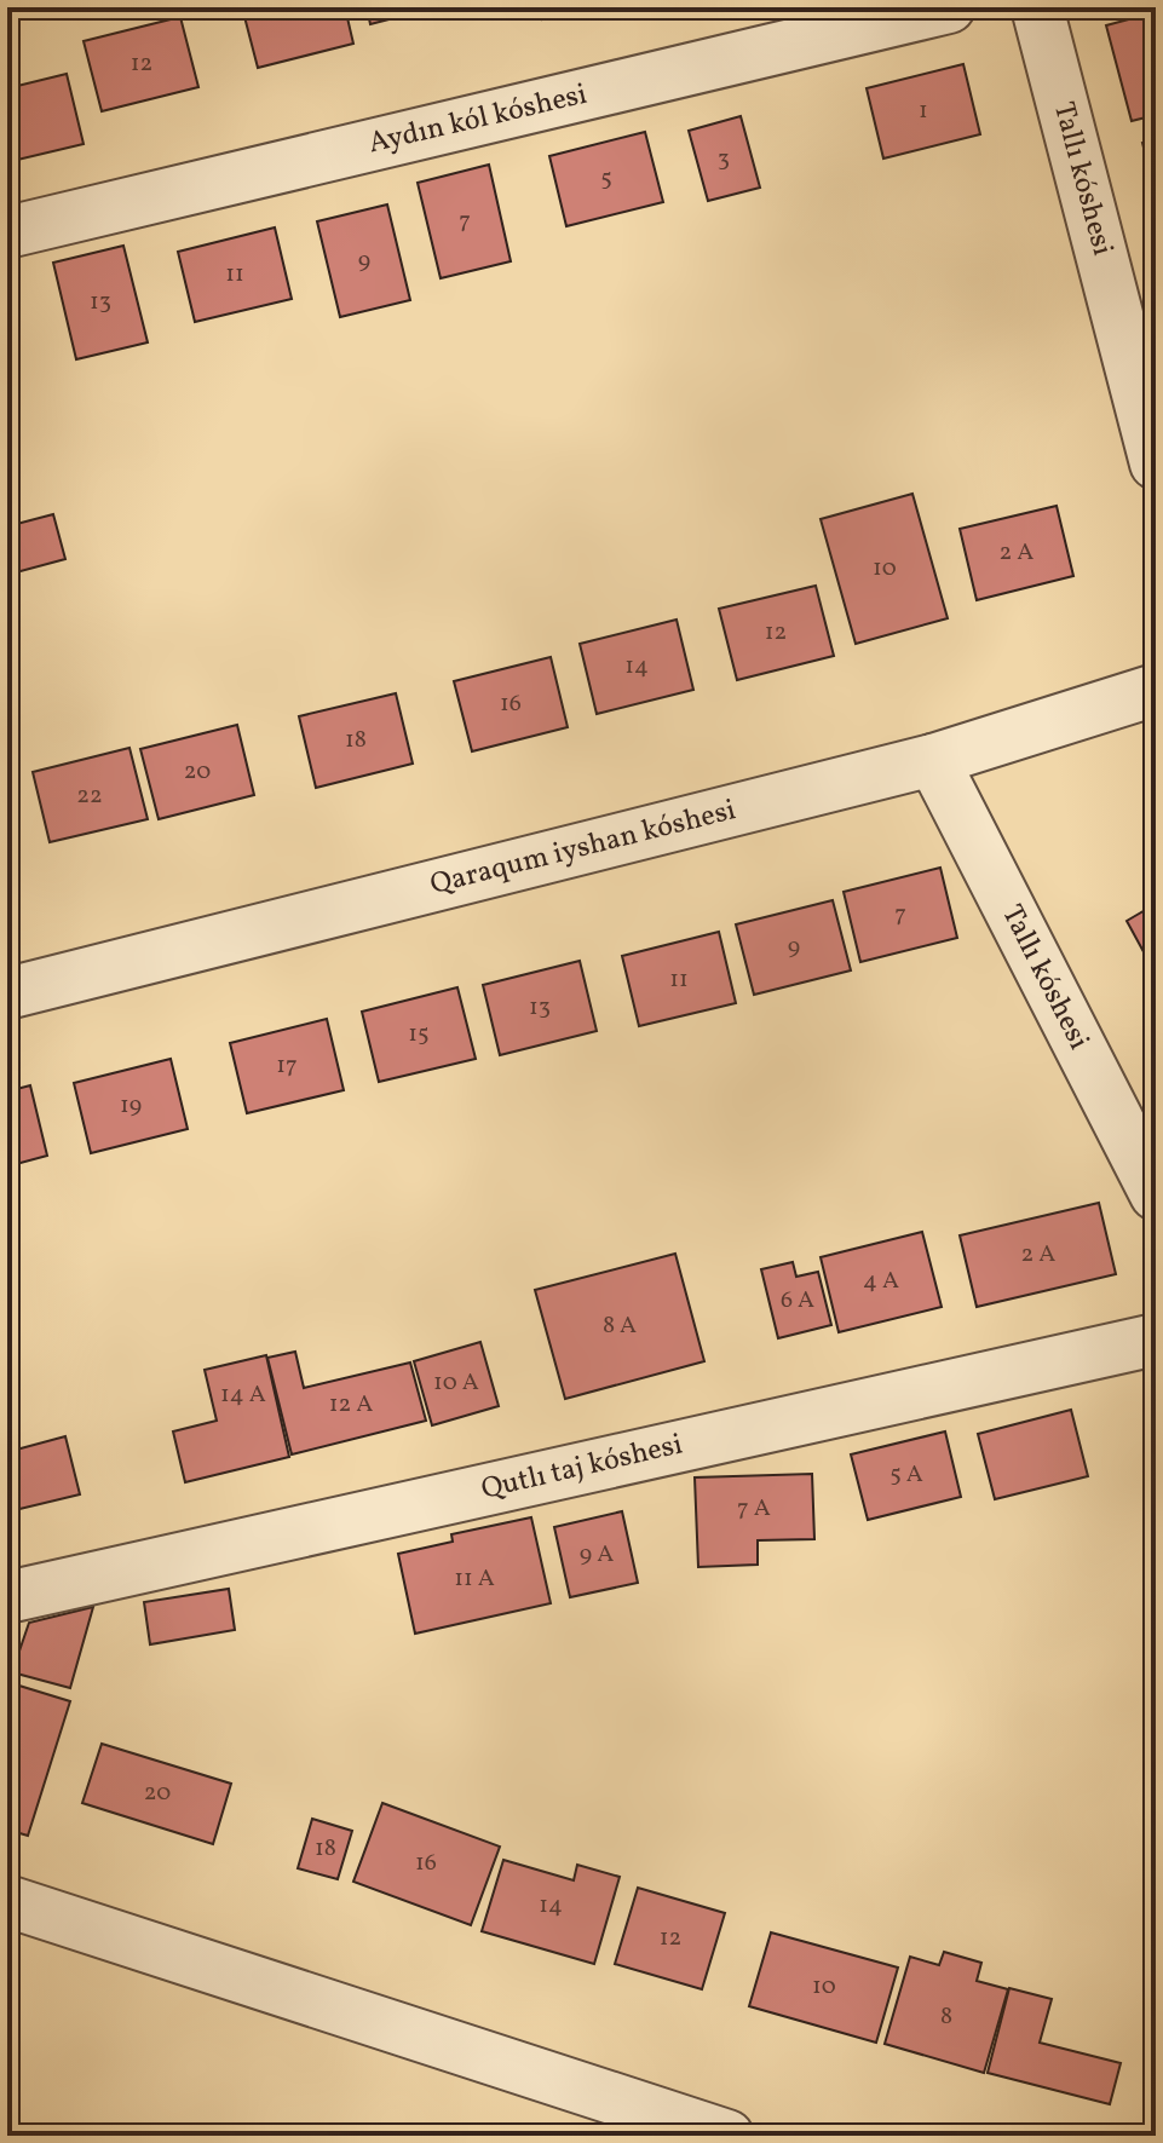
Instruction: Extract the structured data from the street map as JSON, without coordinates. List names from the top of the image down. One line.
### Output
{"streets":{"street":["Aydın kól kóshesi","Tallı kóshesi","Qaraqum iyshan kóshesi","Qutlı taj kóshesi"]},"crossings":[["Tallı kóshesi","Qaraqum iyshan kóshesi"]],"house_numbers":["12","1","3","5","7","9","11","13","2 А","10","12","14","16","18","20","22","7","9","11","13","15","17","19","2 А","4 А","6 А","8 А","10 А","14 А","12 А","5 А","7 А","9 А","11 А","20","18","16","14","12","10","8"]}
